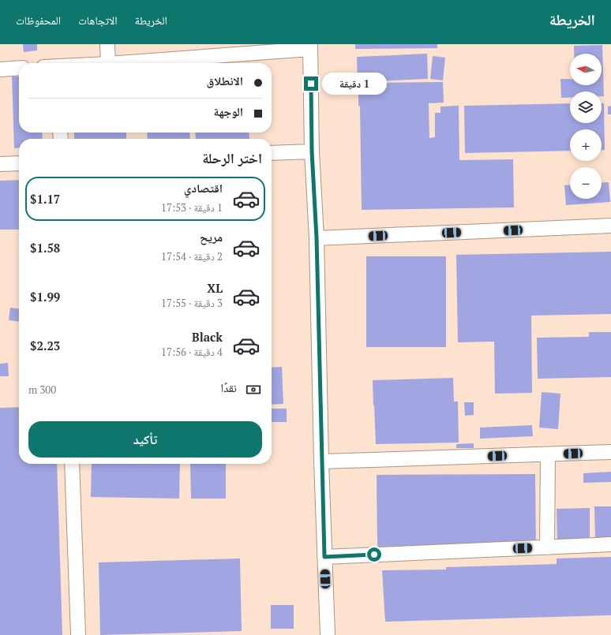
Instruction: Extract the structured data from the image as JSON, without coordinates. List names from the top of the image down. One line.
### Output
{"north":"left","page":{"header":"الخريطة","nav":["الخريطة","الاتجاهات","المحفوظات"],"map_buttons":["+","−"],"banner":["الانطلاق","الوجهة"],"bubble":"1 دقيقة","heading":"اختر الرحلة","list":[{"name":"اقتصادي","note":"1 دقيقة · 17:53","value":"$1.17"},{"name":"مريح","note":"2 دقيقة · 17:54","value":"$1.58"},{"name":"XL","note":"3 دقيقة · 17:55","value":"$1.99"},{"name":"Black","note":"4 دقيقة · 17:56","value":"$2.23"}],"pay":["نقدًا","300 m"],"buttons":"تأكيد"}}
